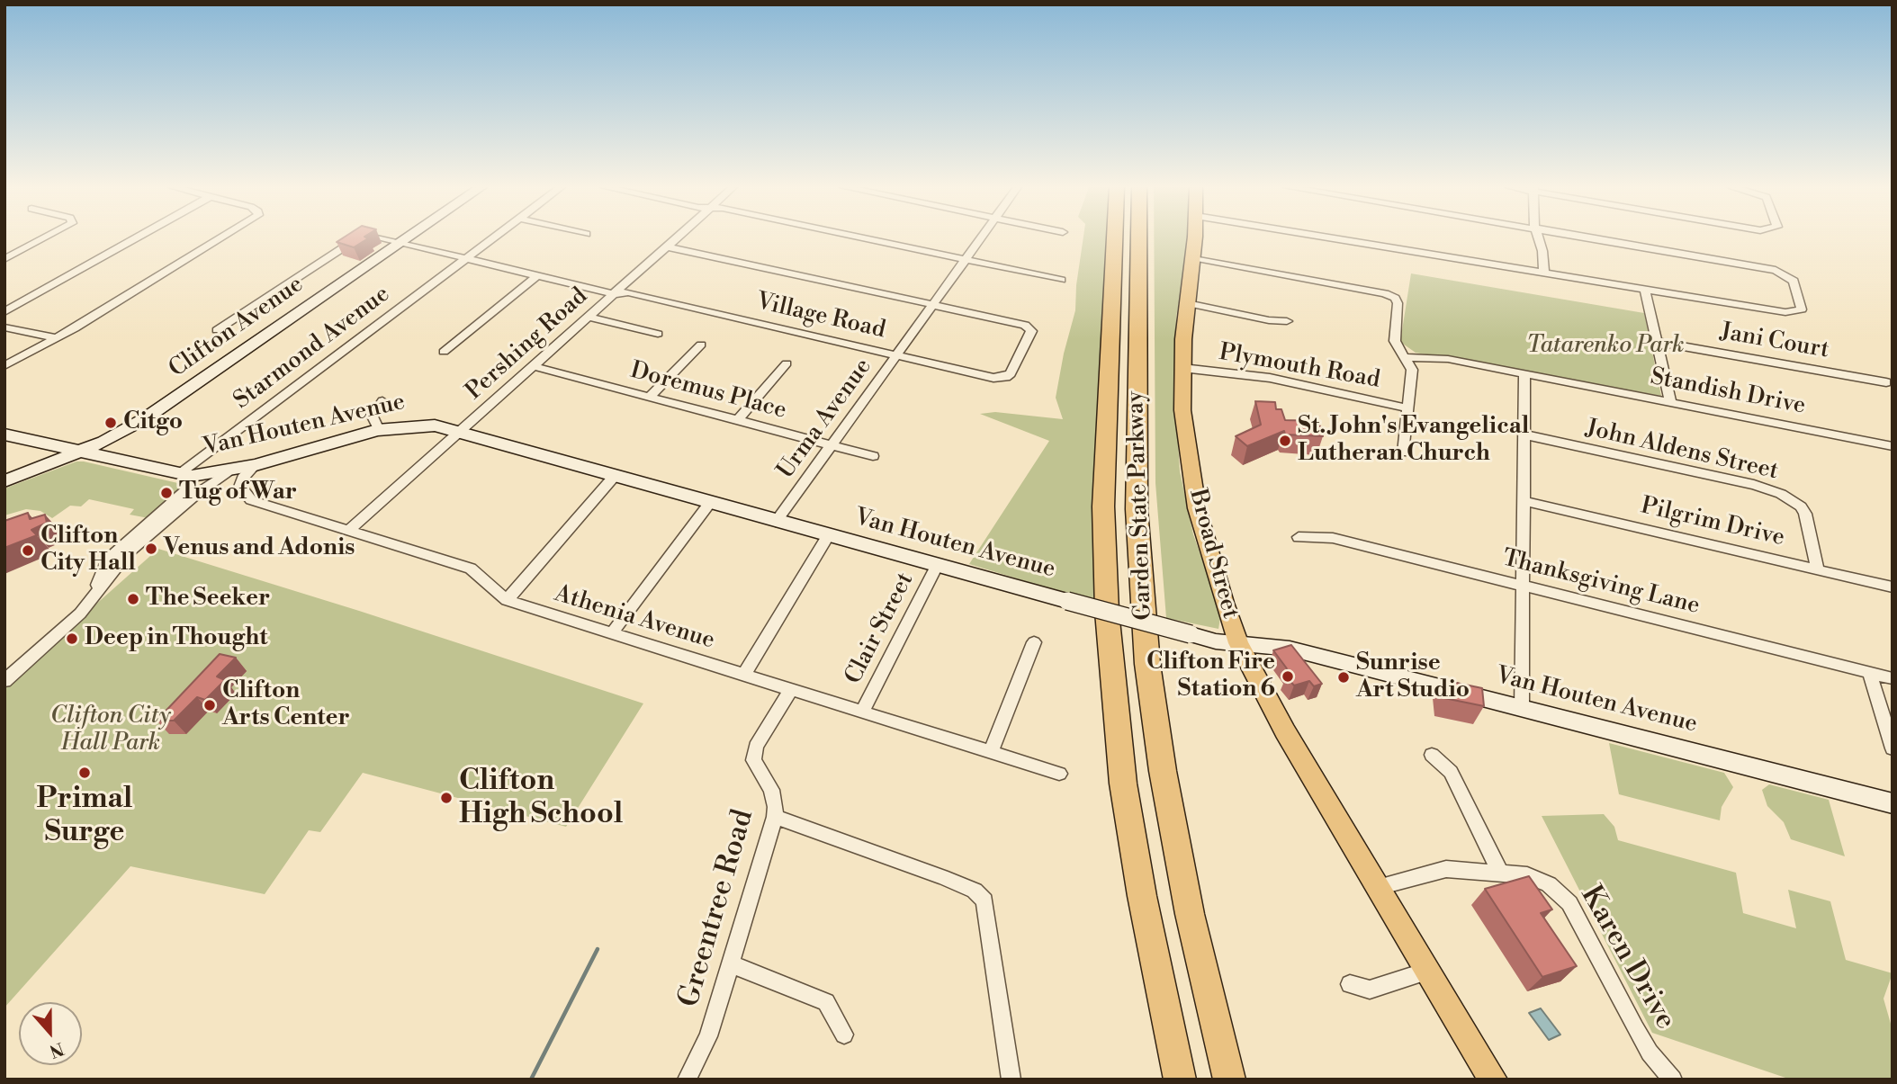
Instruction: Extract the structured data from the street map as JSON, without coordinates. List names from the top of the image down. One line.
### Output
{"streets":{"highway":["Garden State Parkway"],"main road":["Clifton Avenue","Van Houten Avenue","Broad Street"],"street":["Village Road","Jani Court","Pershing Road","Starmond Avenue","Plymouth Road","Doremus Place","Standish Drive","Urma Avenue","John Aldens Street","Pilgrim Drive","Thanksgiving Lane","Athenia Avenue","Clair Street","Greentree Road","Karen Drive"]},"crossings":[["Village Road","Clifton Avenue"],["Village Road","Pershing Road"],["Village Road","Starmond Avenue"],["Village Road","Urma Avenue"],["Clifton Avenue","Van Houten Avenue"],["Pershing Road","Doremus Place"],["Pershing Road","Van Houten Avenue"],["Pershing Road","Athenia Avenue"],["Starmond Avenue","Van Houten Avenue"],["Plymouth Road","Broad Street"],["Doremus Place","Urma Avenue"],["Urma Avenue","Van Houten Avenue"],["Van Houten Avenue","Broad Street"],["Van Houten Avenue","Athenia Avenue"],["Van Houten Avenue","Clair Street"],["John Aldens Street","Pilgrim Drive"],["Broad Street","Karen Drive"],["Athenia Avenue","Clair Street"],["Athenia Avenue","Greentree Road"]],"parks":["Tatarenko Park","Clifton City Hall Park"],"places":["Citgo","St. John's Evangelical Lutheran Church","Tug of War","Venus and Adonis","Clifton City Hall","The Seeker","Deep in Thought","Clifton Fire Station 6","Sunrise Art Studio","Clifton Arts Center","Primal Surge","Clifton High School"],"north":"bottom"}
